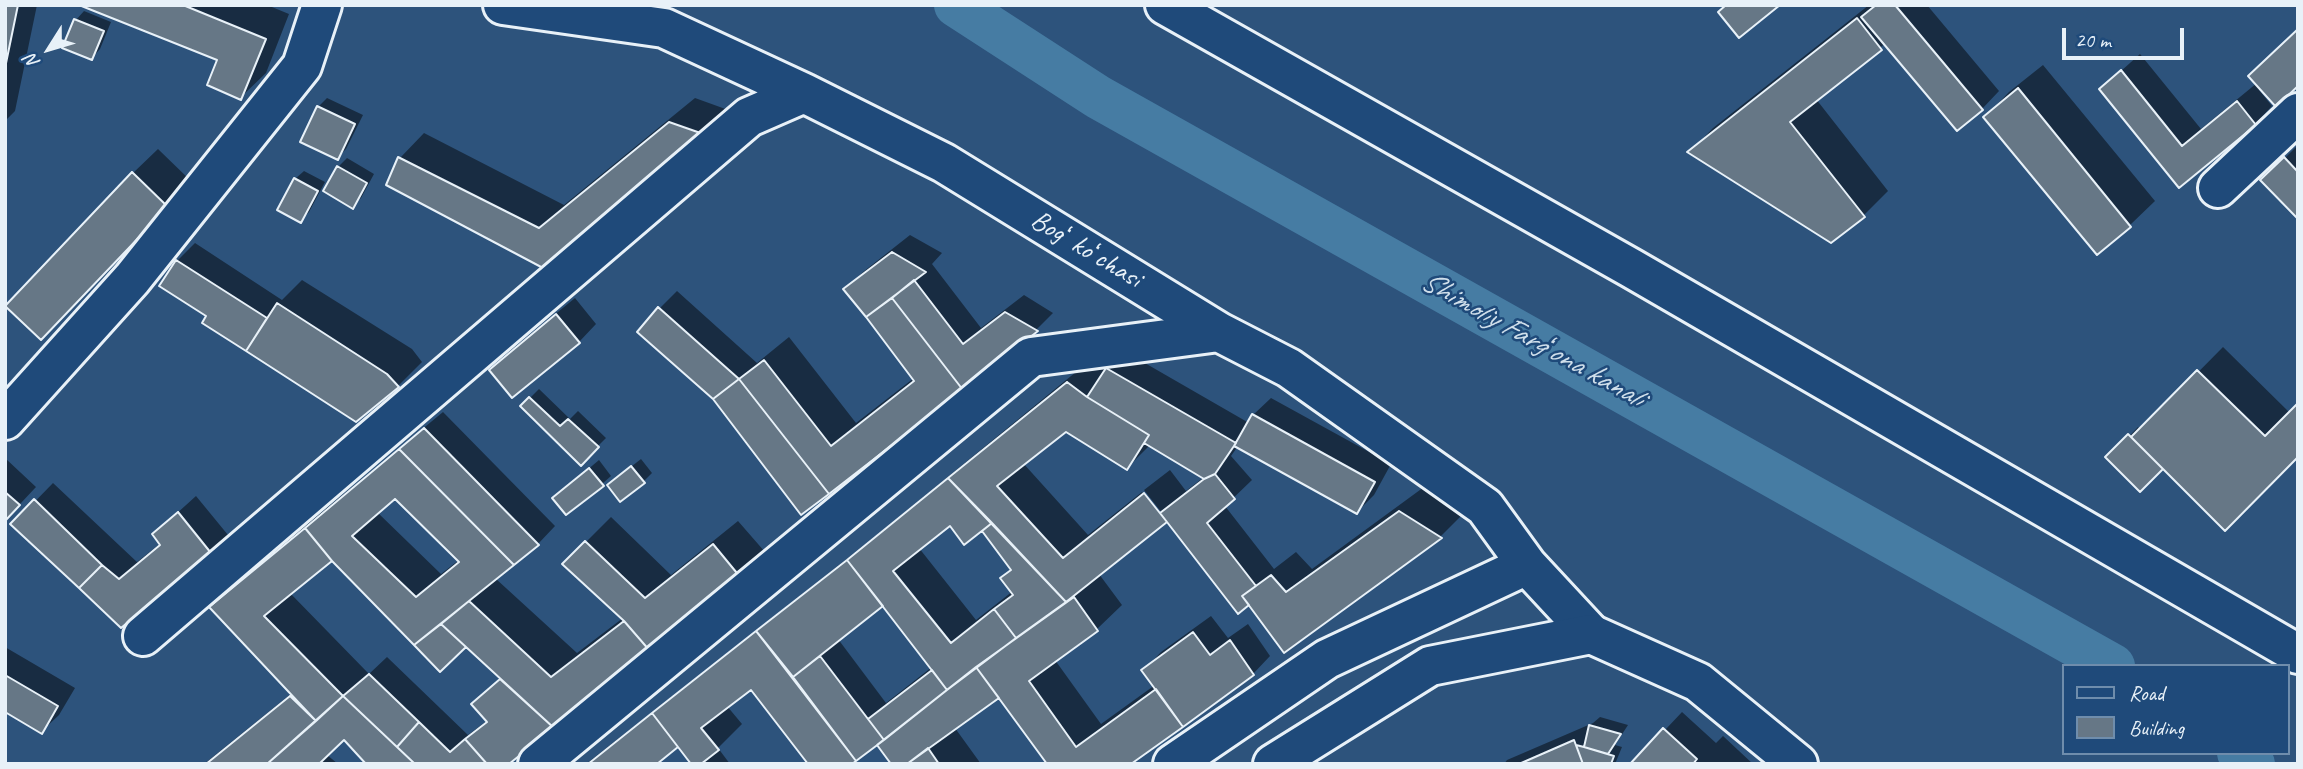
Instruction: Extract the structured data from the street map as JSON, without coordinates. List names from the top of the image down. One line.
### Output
{"streets":{"street":["Bogʻ koʻchasi"]},"water":["Shimoliy Fargʻona kanali"],"legend":["Road","Building"],"scale_bar":"20 m","north":"bottom left"}
